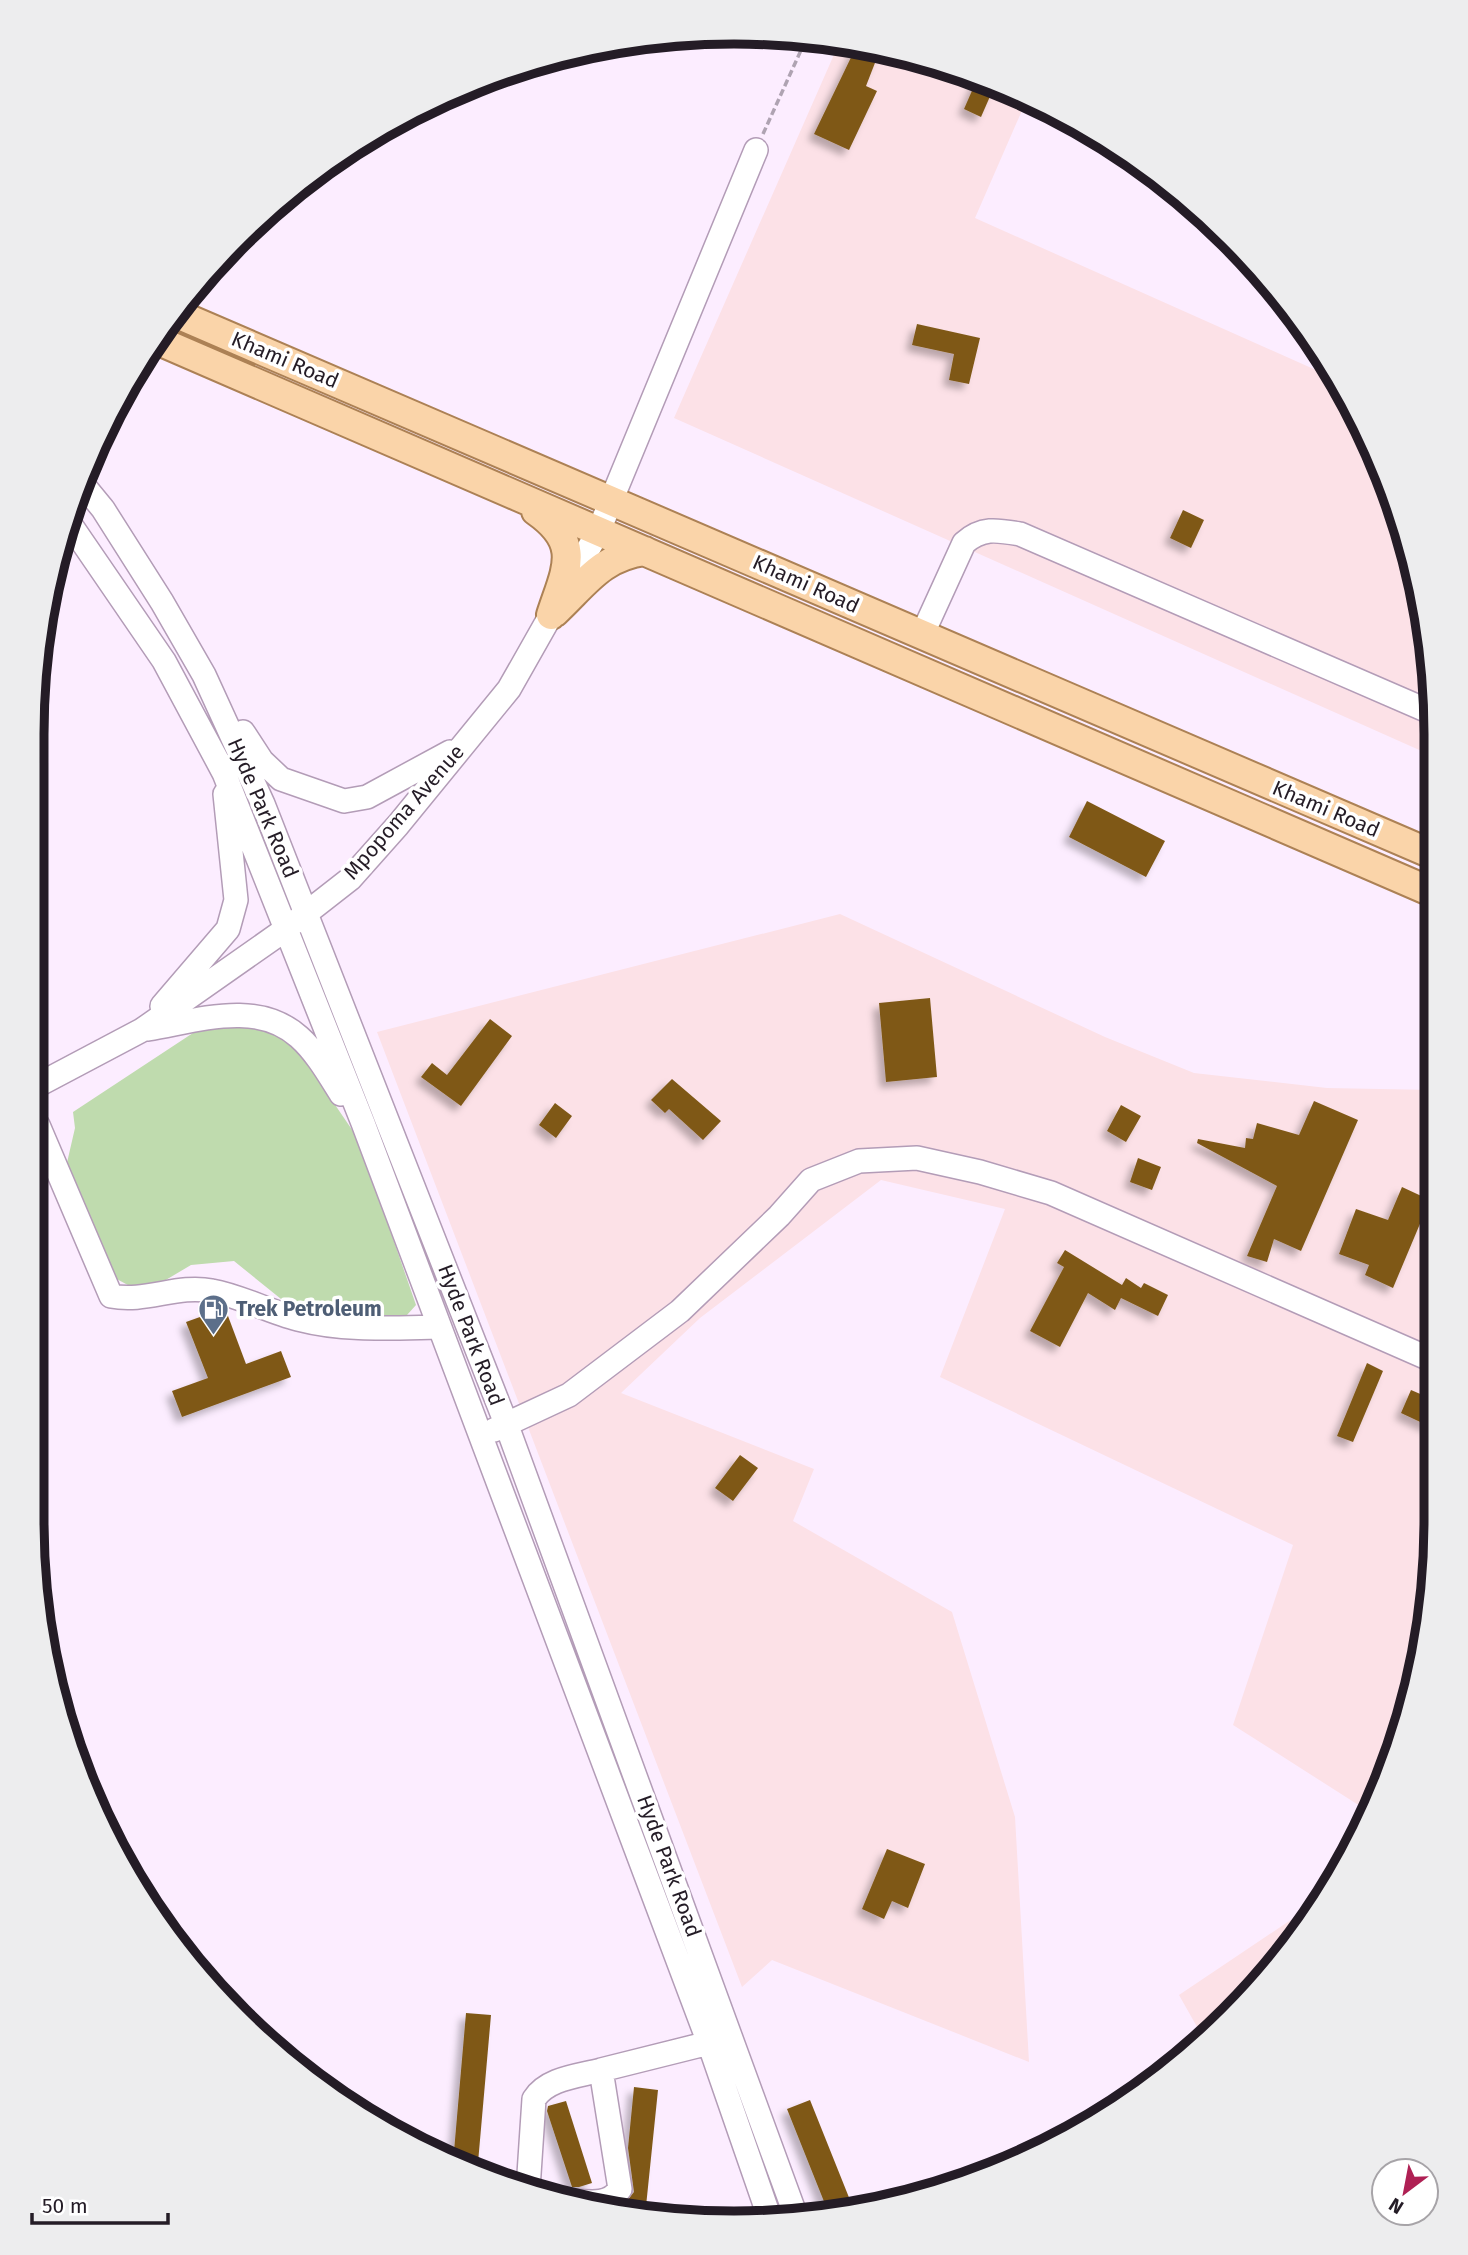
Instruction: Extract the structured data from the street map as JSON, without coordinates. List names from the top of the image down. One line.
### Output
{"streets":{"main road":["Khami Road"],"street":["Hyde Park Road","Mpopoma Avenue"]},"crossings":[["Khami Road","Mpopoma Avenue"],["Hyde Park Road","Mpopoma Avenue"]],"places":{"fuel station":["Trek Petroleum"]},"scale_bar":"50 m","north":"bottom left"}
